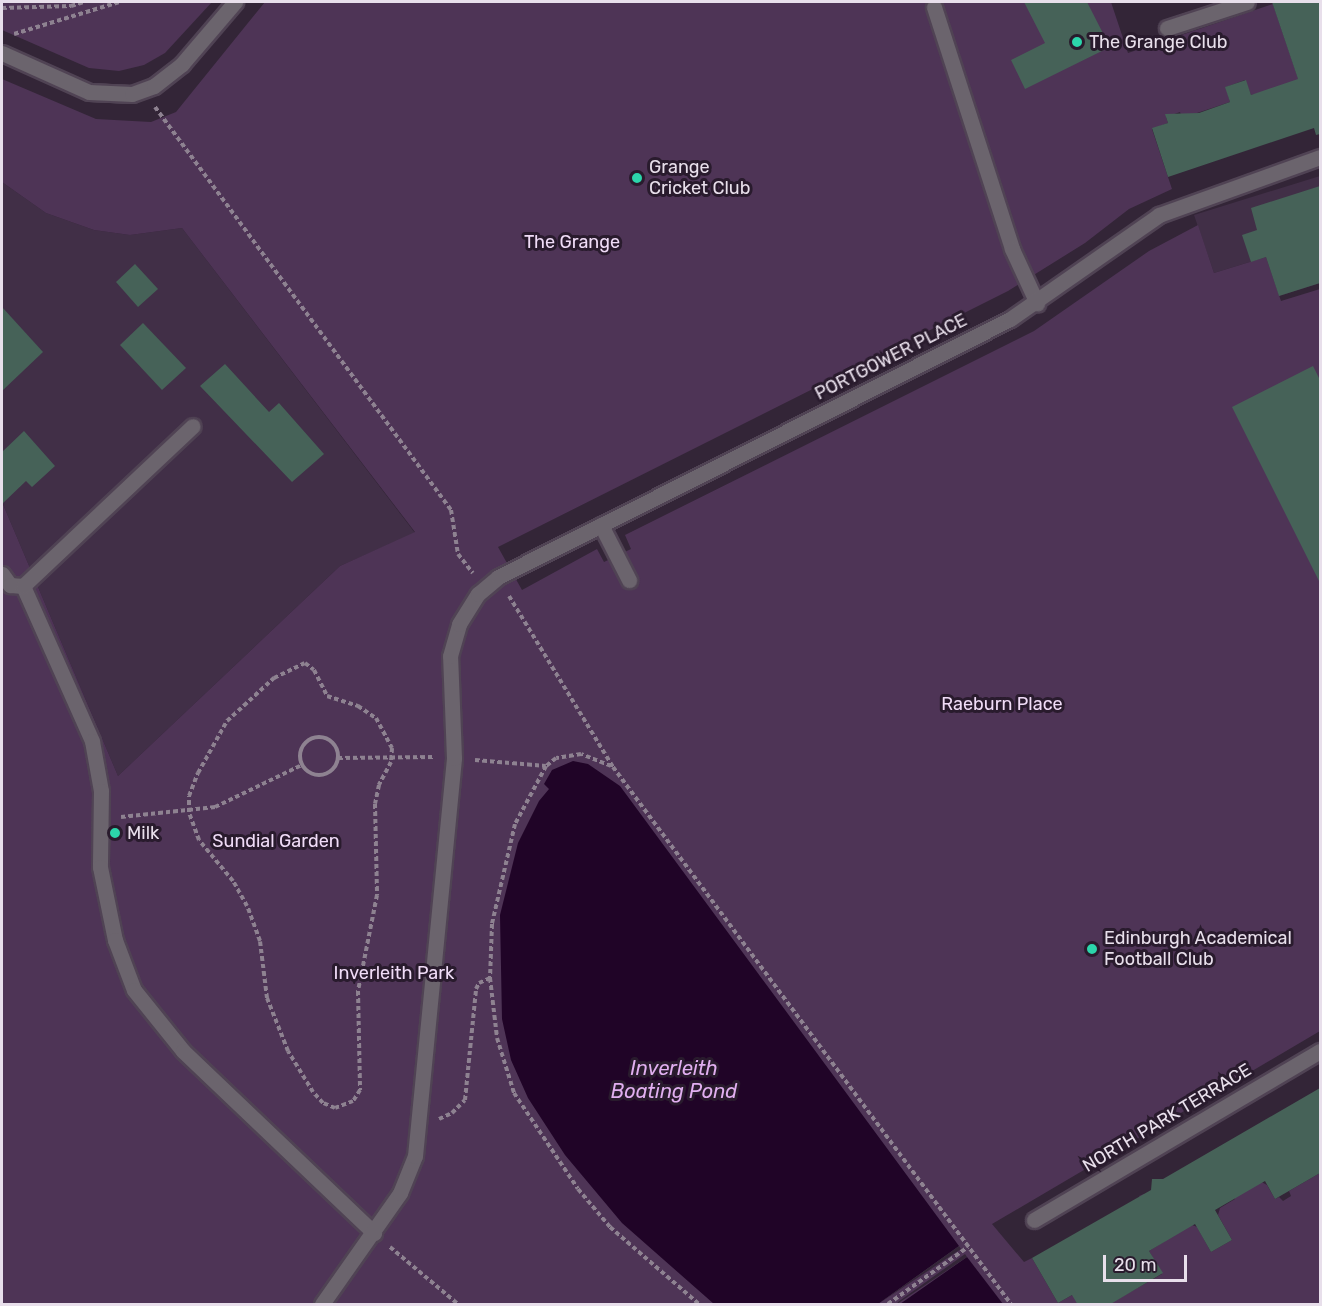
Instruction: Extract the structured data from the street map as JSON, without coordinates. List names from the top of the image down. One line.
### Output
{"streets":{"street":["PORTGOWER PLACE","NORTH PARK TERRACE"]},"water":["Inverleith Boating Pond"],"parks":["The Grange","Raeburn Place","Sundial Garden","Inverleith Park"],"places":["The Grange Club","Grange Cricket Club","Milk","Edinburgh Academical Football Club"],"scale_bar":"20 m"}
